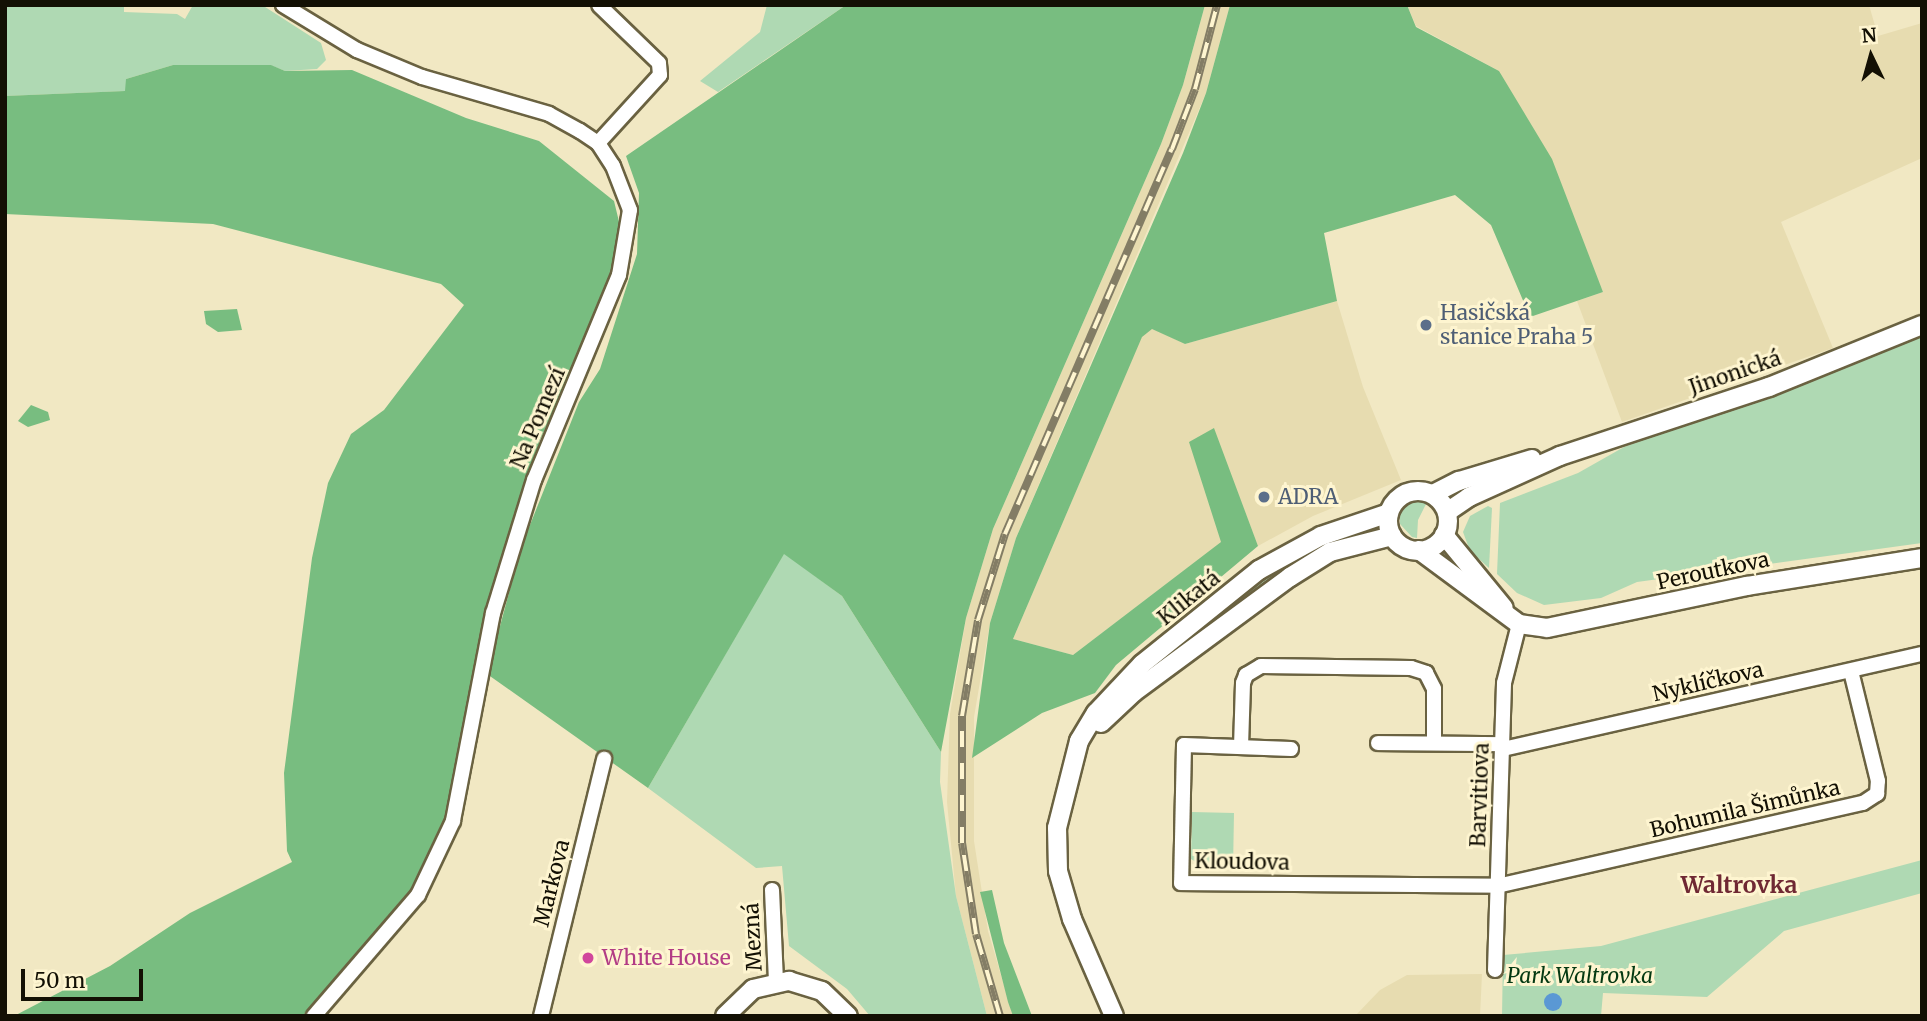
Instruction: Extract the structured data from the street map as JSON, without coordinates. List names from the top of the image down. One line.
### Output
{"streets":{"street":["Jinonická","Na Pomezí","Peroutkova","Klikatá","Nyklíčkova","Barvitiova","Bohumila Šimůnka","Kloudova","Markova","Mezná"]},"crossings":[["Jinonická","Klikatá"],["Peroutkova","Barvitiova"],["Nyklíčkova","Barvitiova"],["Nyklíčkova","Bohumila Šimůnka"],["Barvitiova","Bohumila Šimůnka"],["Barvitiova","Kloudova"],["Bohumila Šimůnka","Kloudova"]],"districts":["Waltrovka"],"parks":["Park Waltrovka"],"places":["Hasičská stanice Praha 5","ADRA","White House"],"scale_bar":"50 m","north":"top"}
